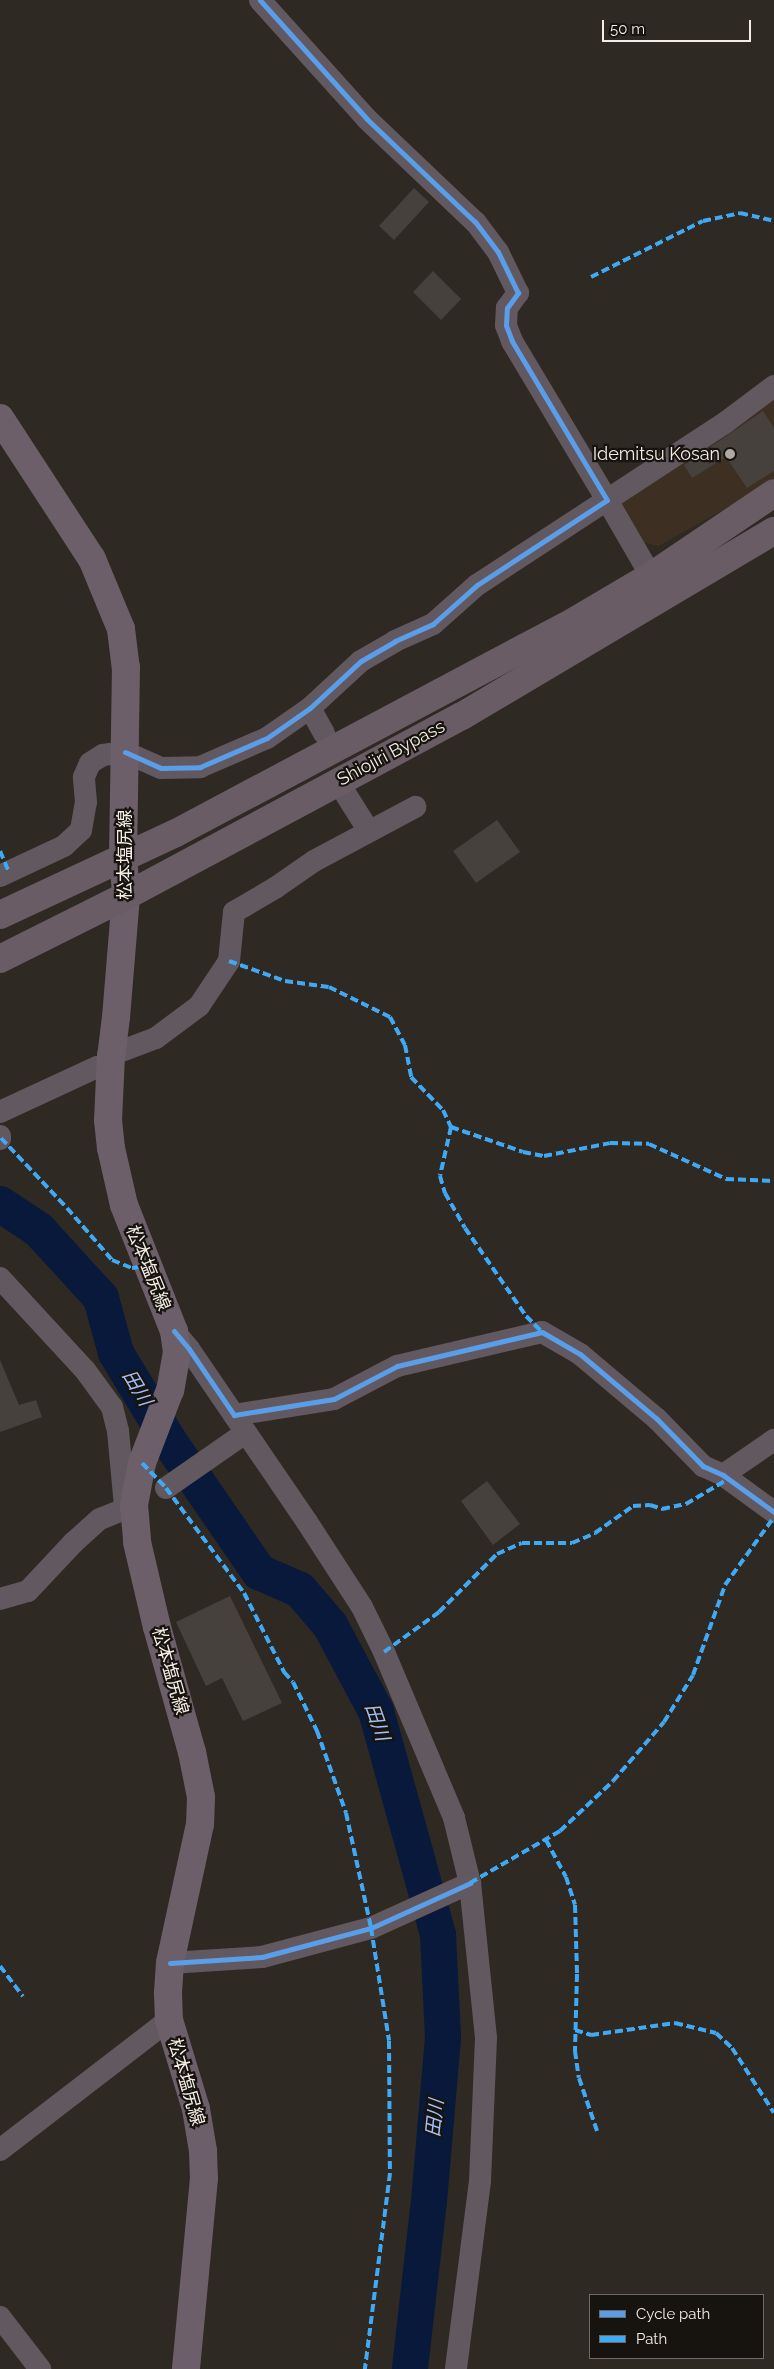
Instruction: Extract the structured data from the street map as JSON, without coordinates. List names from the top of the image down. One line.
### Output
{"streets":{"highway":["Shiojiri Bypass"],"main road":["松本塩尻線"]},"crossings":[["Shiojiri Bypass","松本塩尻線"]],"water":["田川"],"places":["Idemitsu Kosan"],"legend":["Cycle path","Path"],"scale_bar":"50 m"}
